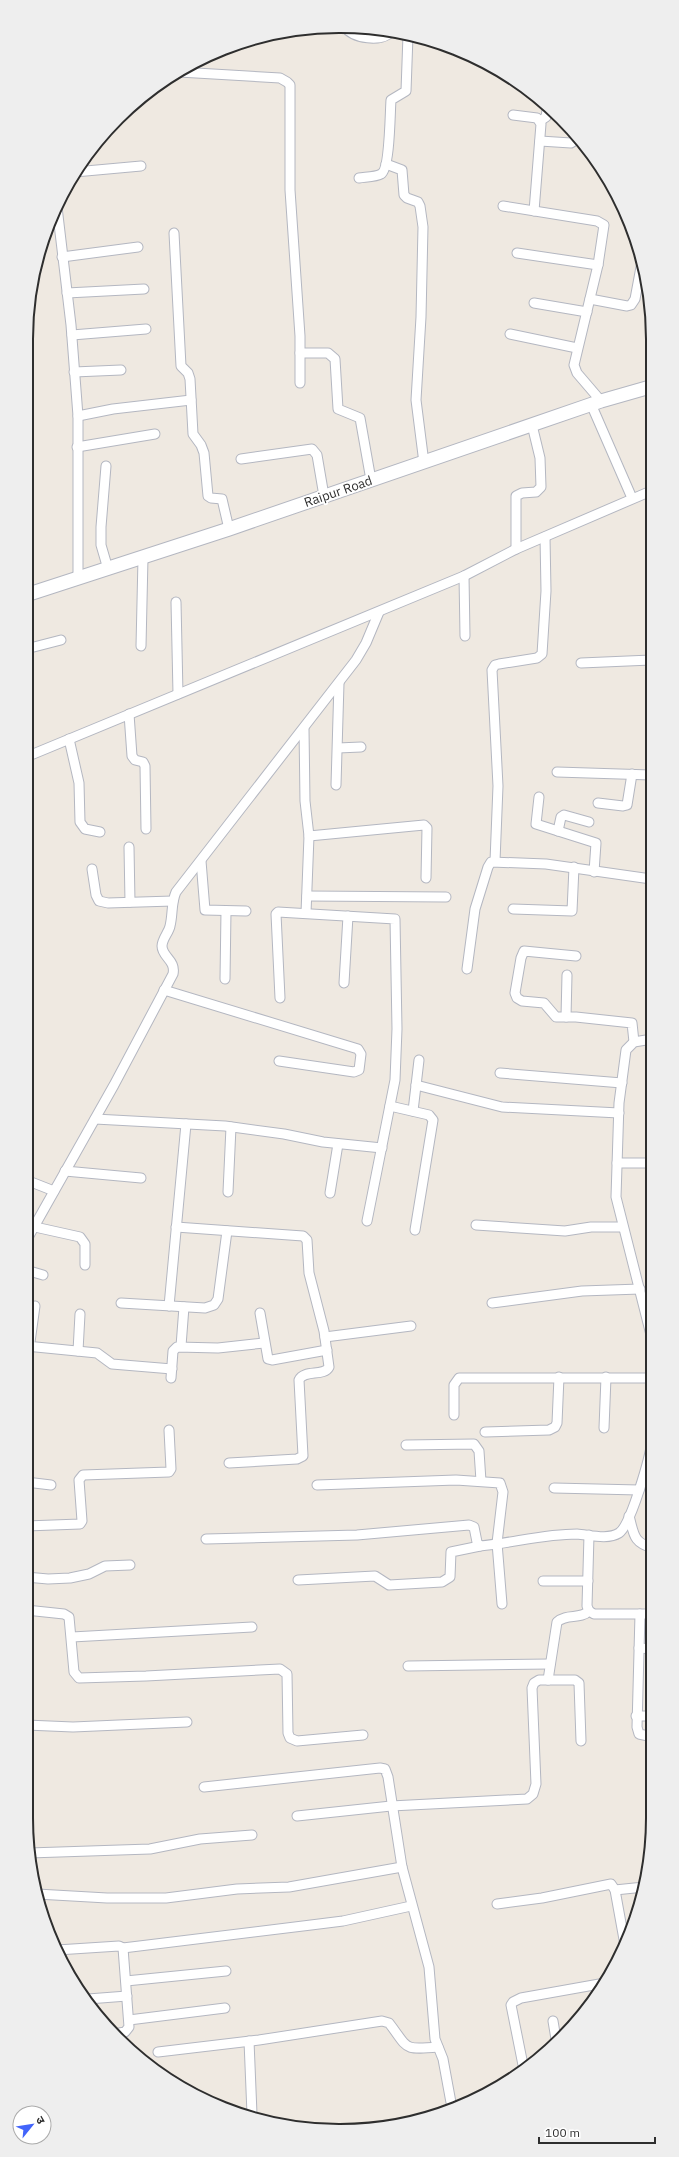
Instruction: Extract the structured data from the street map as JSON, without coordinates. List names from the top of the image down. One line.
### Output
{"streets":{"main road":["Raipur Road"]},"scale_bar":"100 m","north":"top right"}
